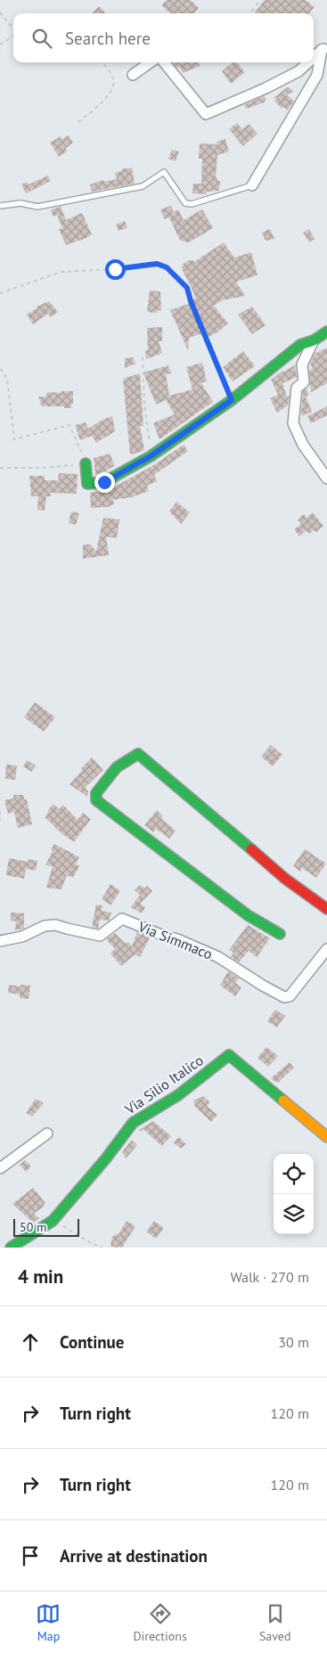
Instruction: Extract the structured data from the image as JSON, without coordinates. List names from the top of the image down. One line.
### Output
{"streets":{"street":["Via Simmaco","Via Silio Italico"]},"scale_bar":"50 m","page":{"search":"Search here","scale":"50 m","heading":["4 min","Walk · 270 m"],"list":[["Continue","30 m"],["Turn right","120 m"],["Turn right","120 m"],"Arrive at destination"],"nav":["Map","Directions","Saved"]}}
